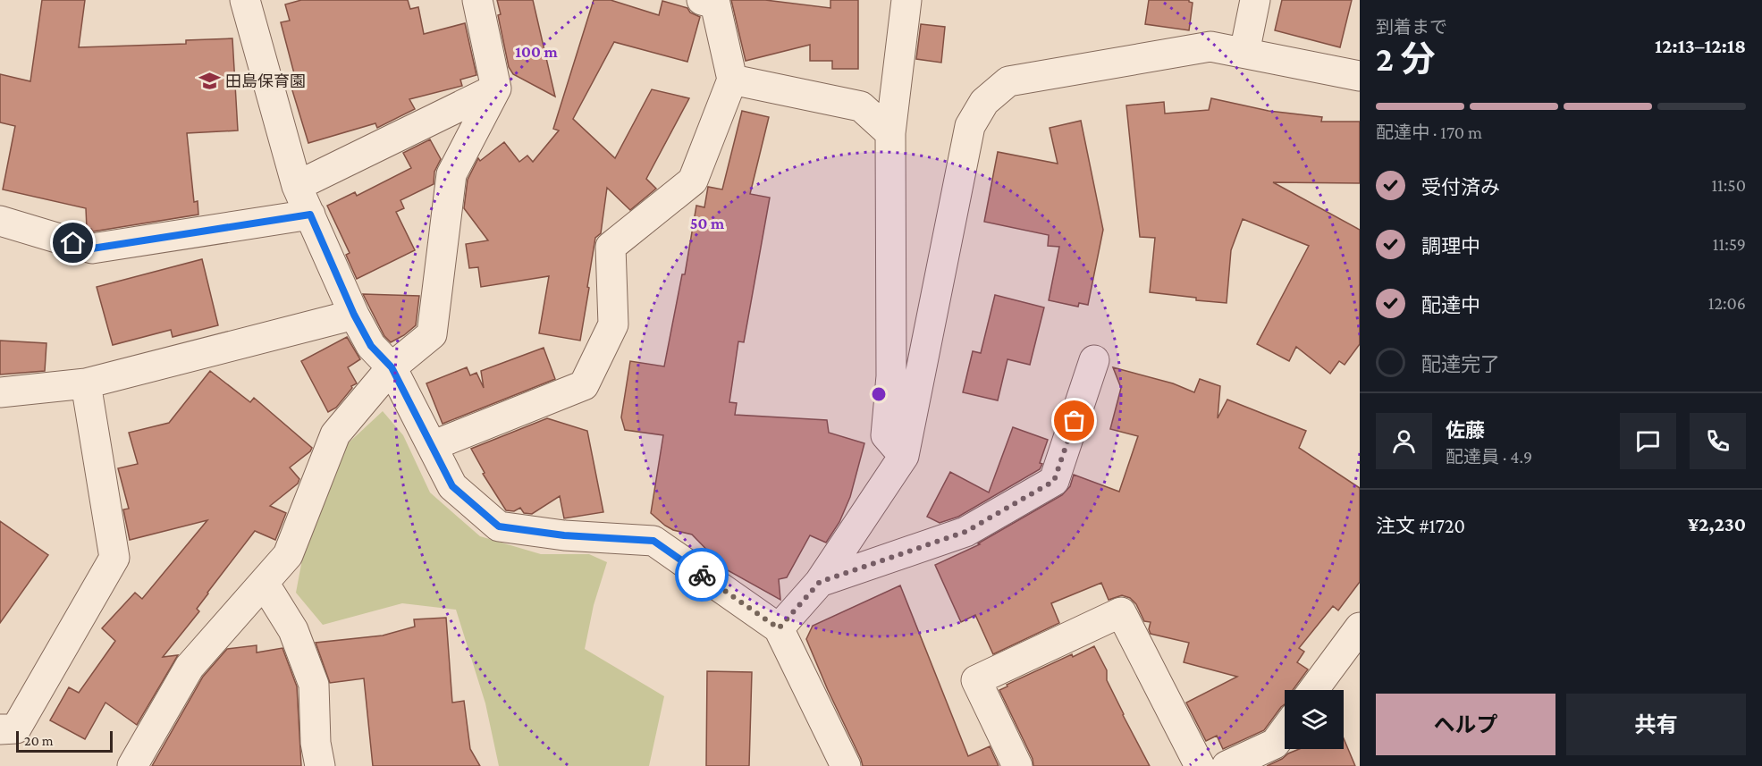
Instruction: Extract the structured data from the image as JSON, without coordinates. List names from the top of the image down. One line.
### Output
{"places":{"school or university":["田島保育園"]},"scale_bar":"20 m","page":{"heading":["2 分","到着まで","12:13–12:18"],"panel":["佐藤","配達員 · 4.9","注文 #1720","¥2,230"],"bar":"配達中 · 170 m","list":[["受付済み","11:50"],["調理中","11:59"],["配達中","12:06"],"配達完了"],"buttons":["ヘルプ","共有"],"scale":"20 m"},"rings":["100 m","50 m"]}
